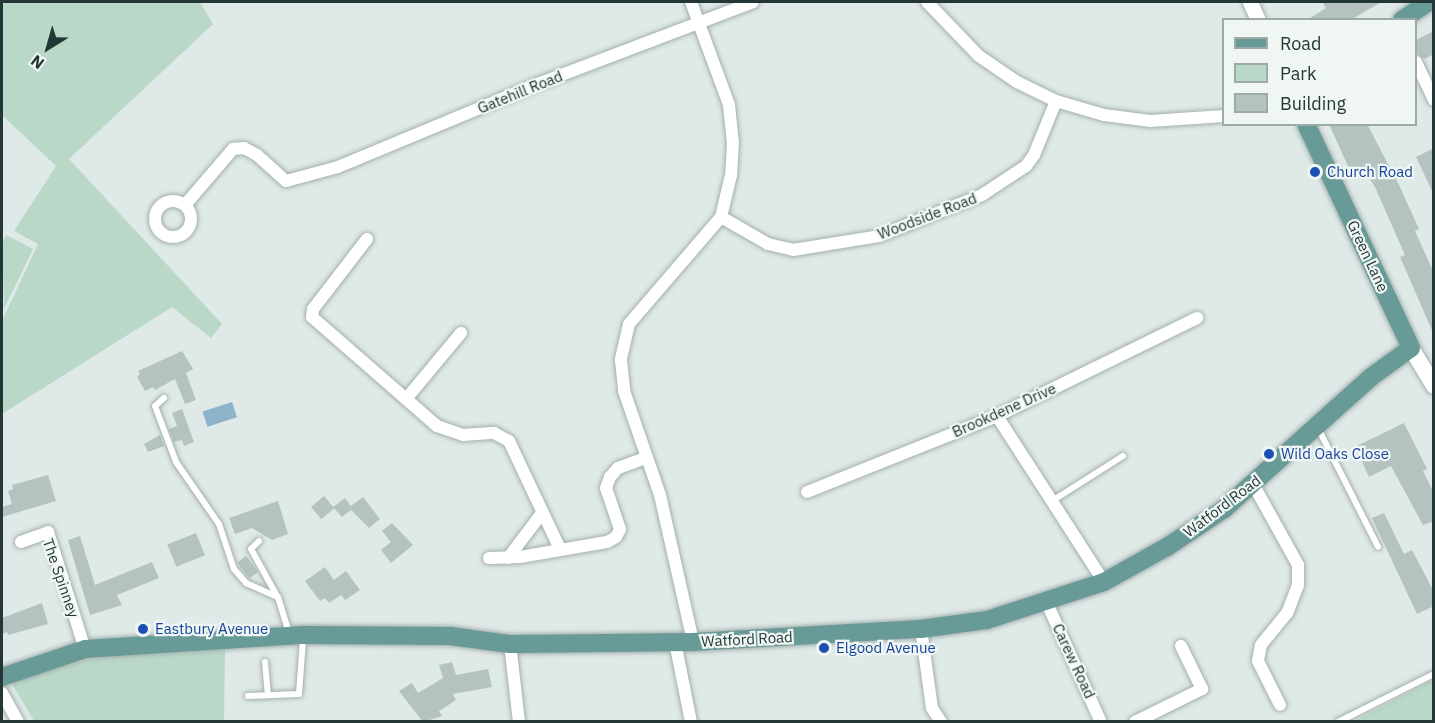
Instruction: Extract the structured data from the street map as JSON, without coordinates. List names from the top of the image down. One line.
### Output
{"streets":{"main road":["Green Lane","Watford Road"],"street":["Gatehill Road","Woodside Road","Brookdene Drive","The Spinney","Carew Road"]},"crossings":[["Green Lane","Watford Road"],["Watford Road","The Spinney"],["Watford Road","Carew Road"]],"places":["Church Road","Wild Oaks Close","Eastbury Avenue","Elgood Avenue"],"legend":["Road","Park","Building"],"north":"bottom left"}
